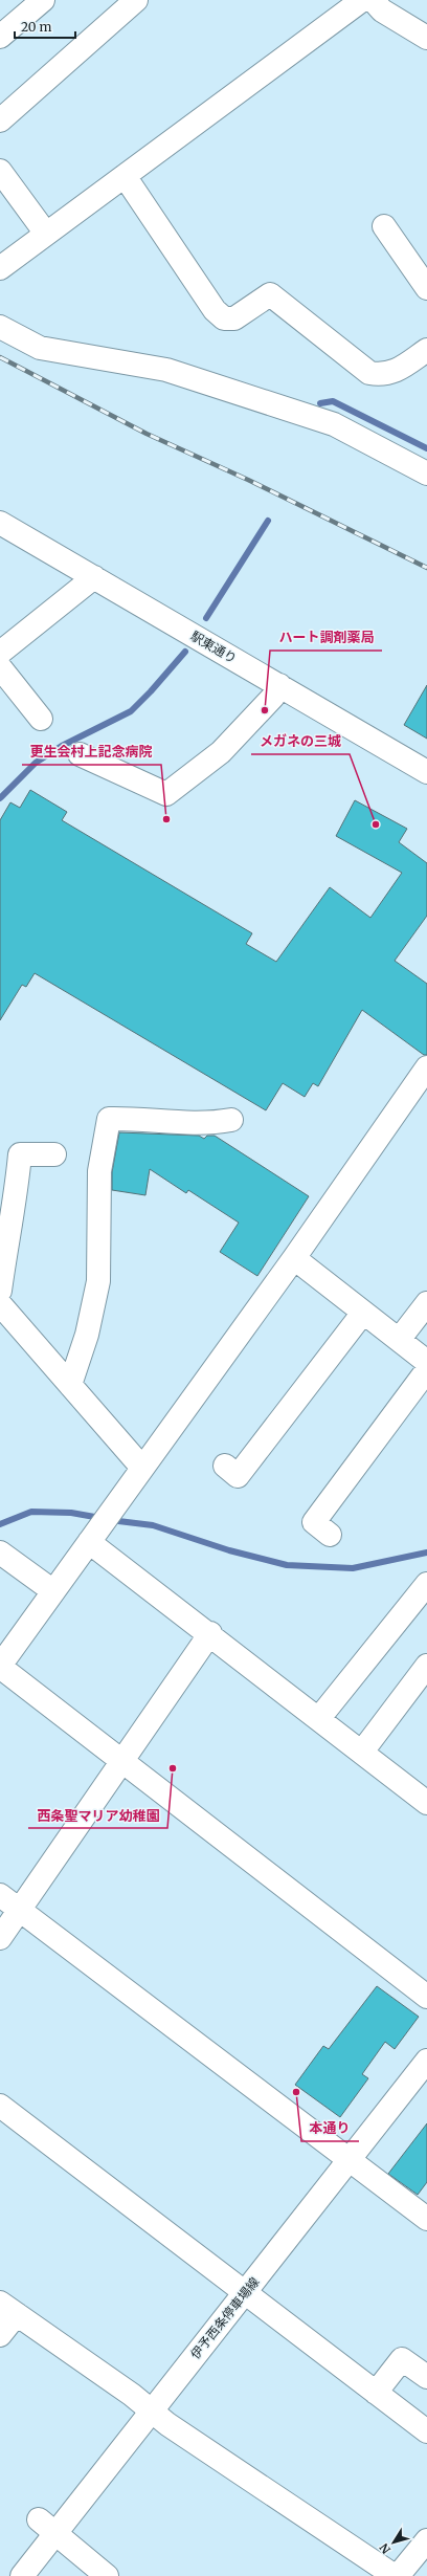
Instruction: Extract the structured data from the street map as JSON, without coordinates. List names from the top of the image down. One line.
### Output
{"streets":{"street":["駅東通り","伊予西条停車場線"]},"places":["ハート調剤薬局","更生会村上記念病院","メガネの三城","西条聖マリア幼稚園","本通り"],"scale_bar":"20 m","north":"bottom left"}
